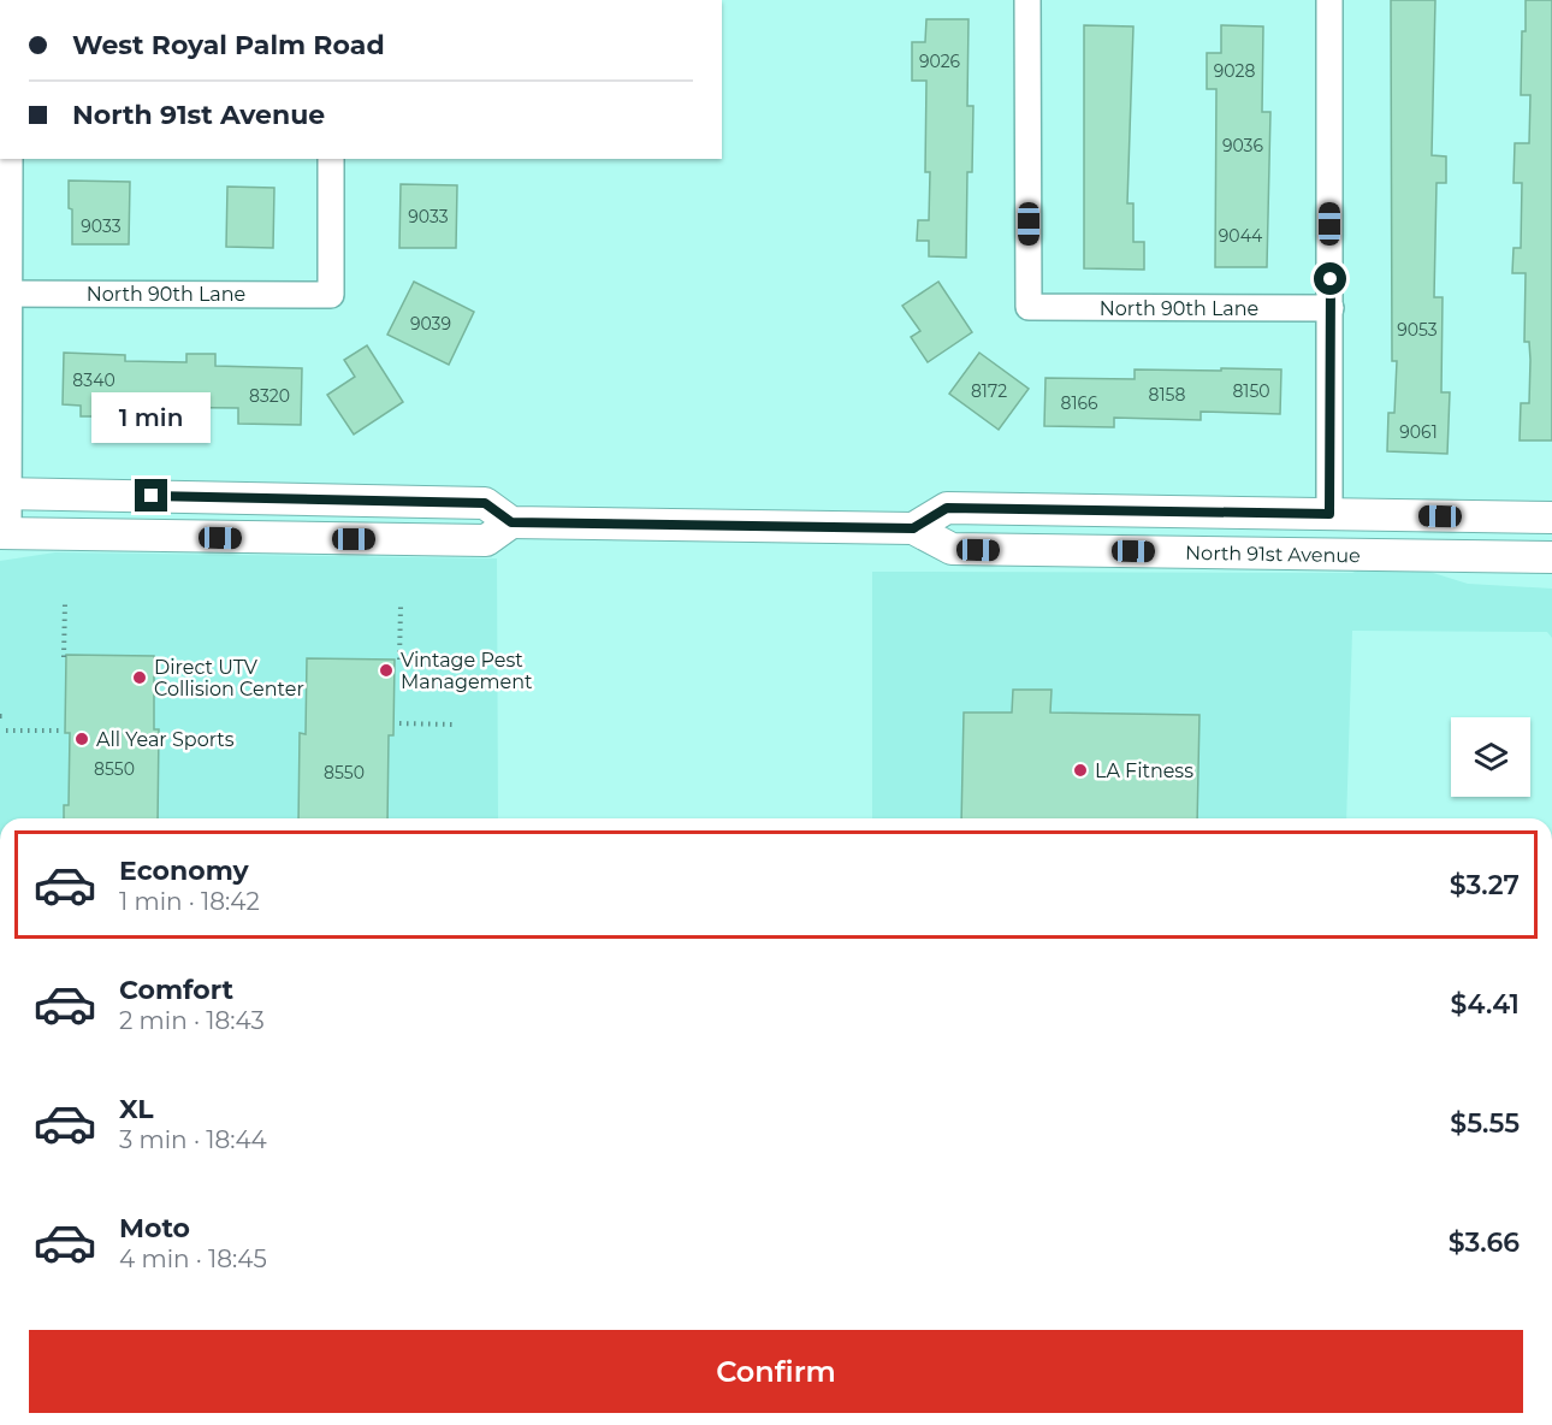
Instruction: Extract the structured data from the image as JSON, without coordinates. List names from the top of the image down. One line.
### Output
{"streets":{"main road":["North 91st Avenue"],"street":["North 90th Lane"]},"places":["Vintage Pest Management","Direct UTV Collision Center","All Year Sports","LA Fitness"],"house_numbers":["9026","9028","9036","9033","9033","9044","9039","9053","8340","8172","8150","8158","8320","8166","9061","8550","8550"],"page":{"banner":["West Royal Palm Road","North 91st Avenue"],"bubble":"1 min","list":[{"name":"Economy","note":"1 min · 18:42","value":"$3.27"},{"name":"Comfort","note":"2 min · 18:43","value":"$4.41"},{"name":"XL","note":"3 min · 18:44","value":"$5.55"},{"name":"Moto","note":"4 min · 18:45","value":"$3.66"}],"buttons":"Confirm"}}
